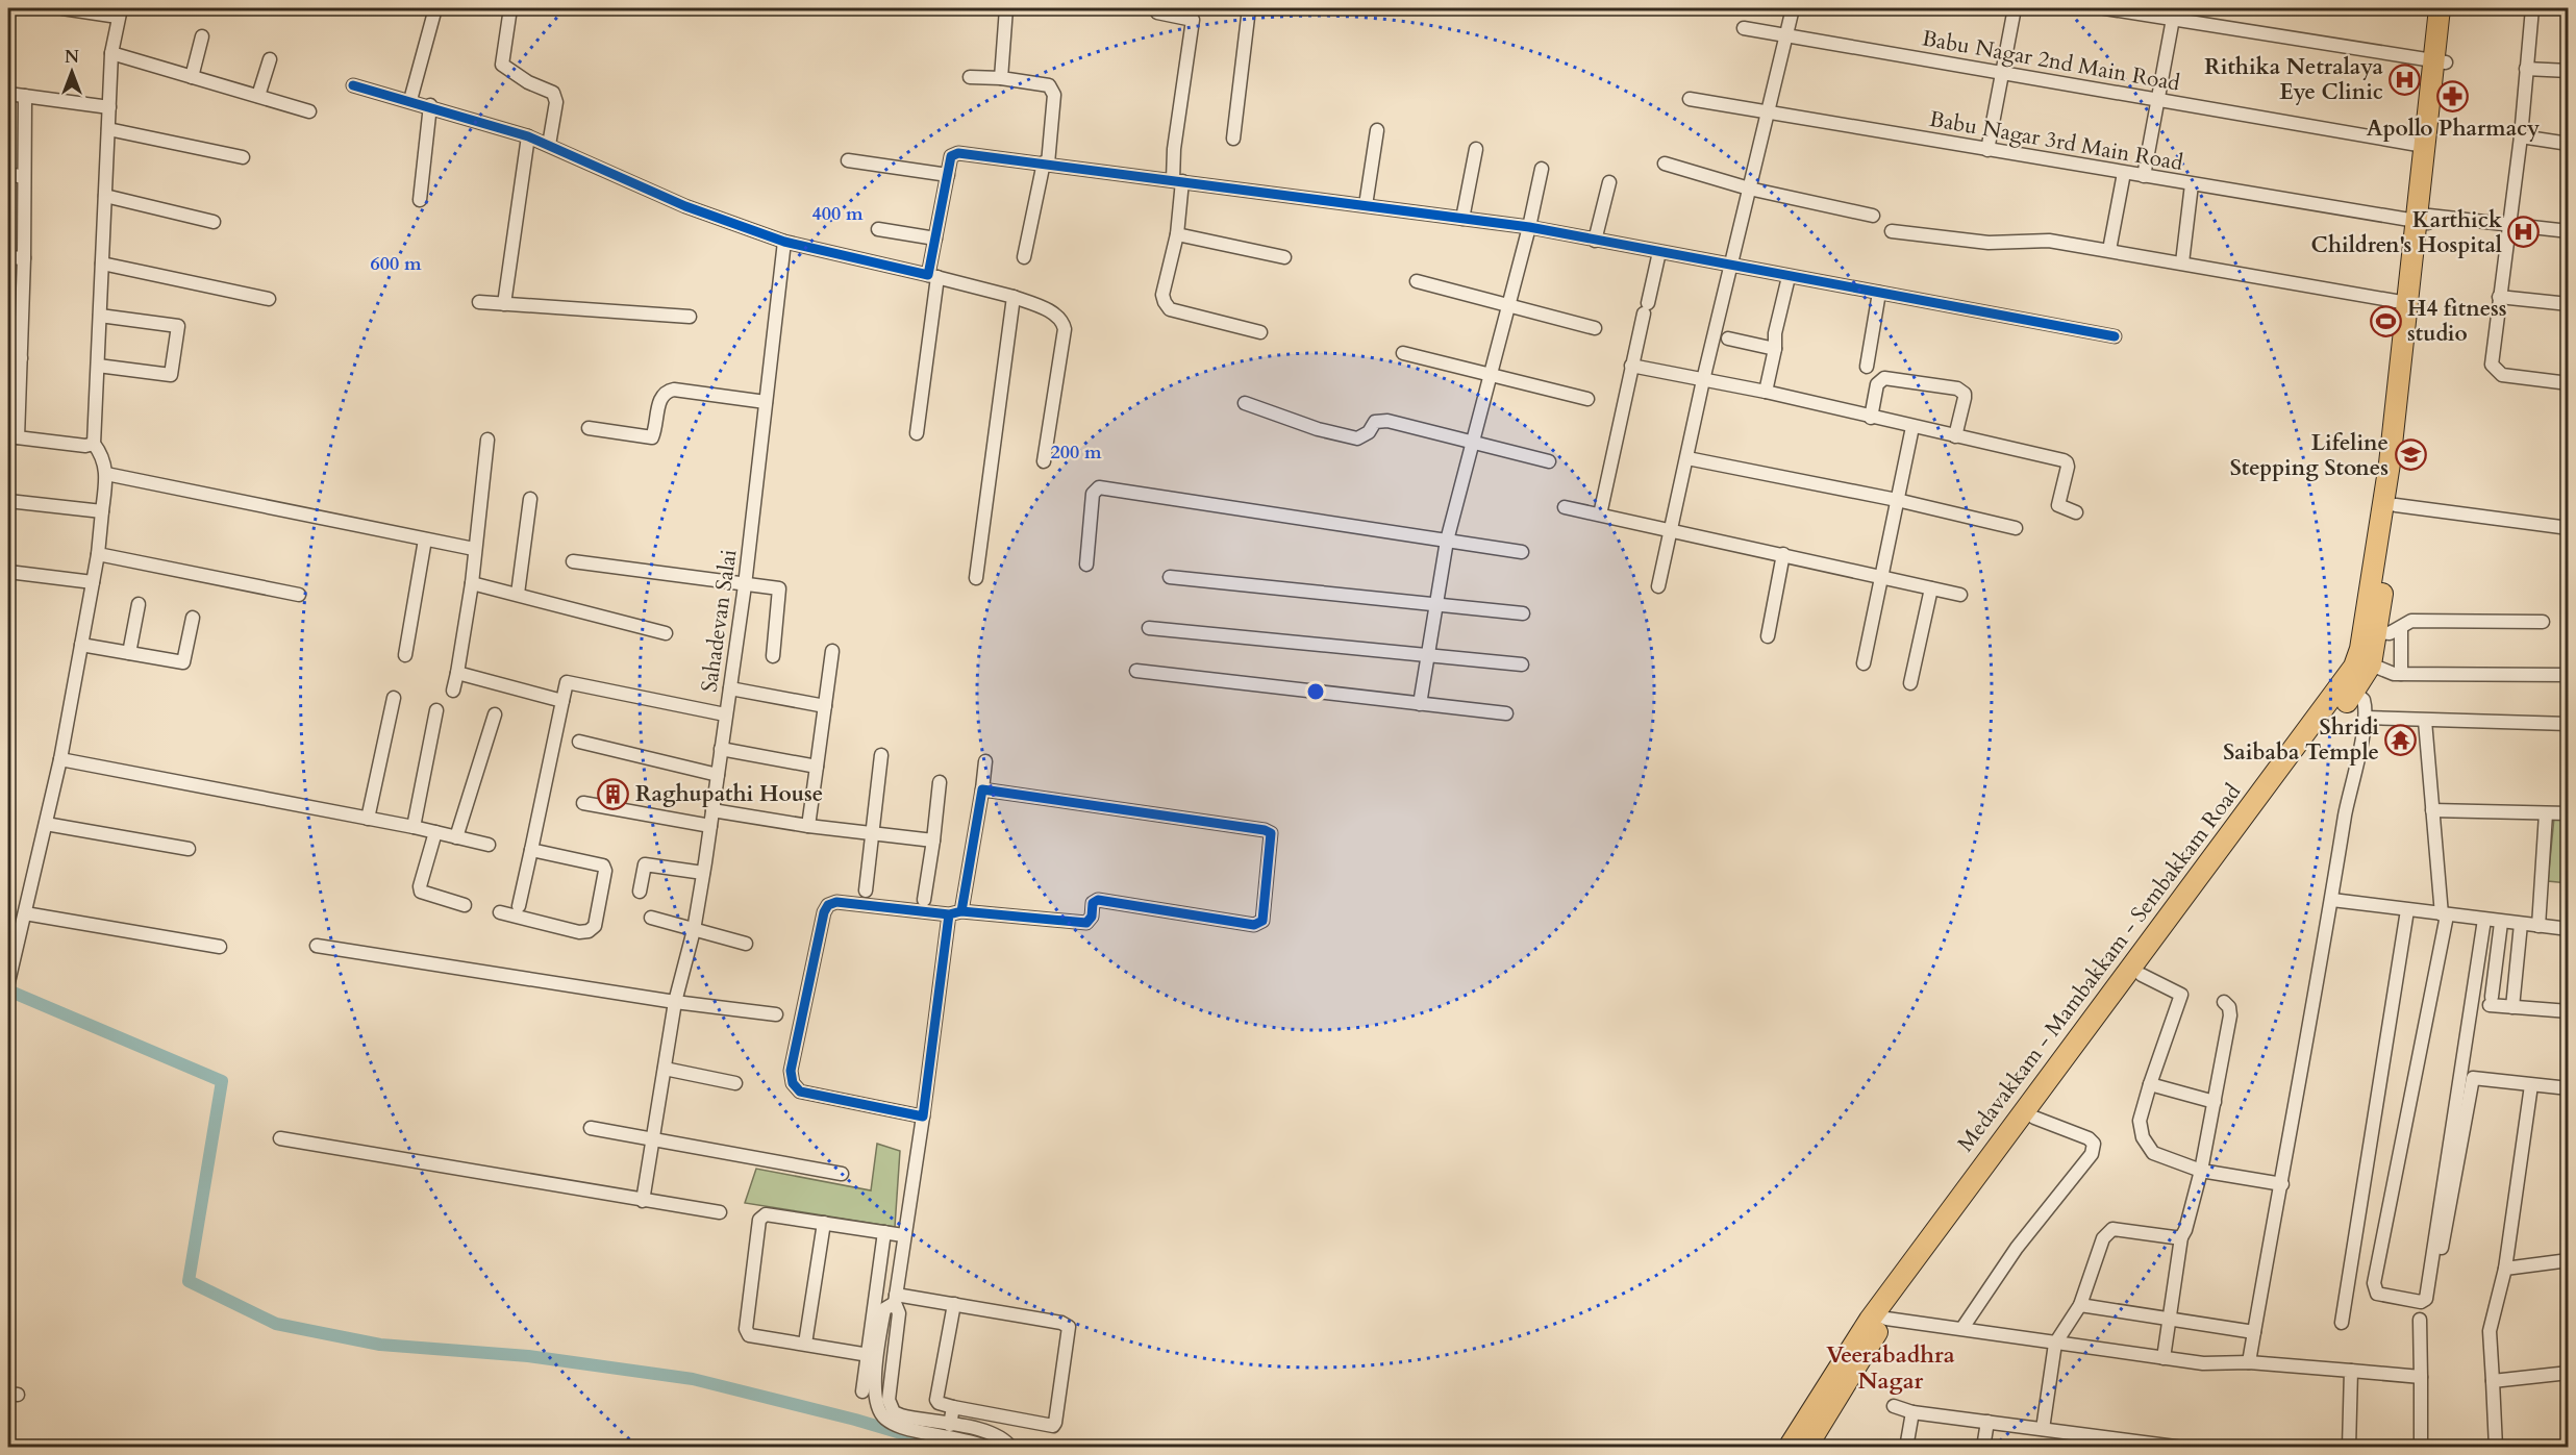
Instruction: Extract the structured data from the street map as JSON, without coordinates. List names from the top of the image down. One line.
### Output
{"streets":{"main road":["Medavakkam - Mambakkam - Sembakkam Road"],"street":["Babu Nagar 2nd Main Road","Babu Nagar 3rd Main Road","Sahadevan Salai"]},"crossings":[["Babu Nagar 2nd Main Road","Medavakkam - Mambakkam - Sembakkam Road"],["Babu Nagar 3rd Main Road","Medavakkam - Mambakkam - Sembakkam Road"]],"districts":["Veerabadhra Nagar"],"places":{"hospital":["Rithika Netralaya Eye Clinic","Karthick Children's Hospital"],"pharmacy":["Apollo Pharmacy"],"sports":["H4 fitness studio"],"school or university":["Lifeline Stepping Stones"],"temple":["Shridi Saibaba Temple"],"building":["Raghupathi House"]},"north":"top","rings":["400 m","600 m","200 m"]}
